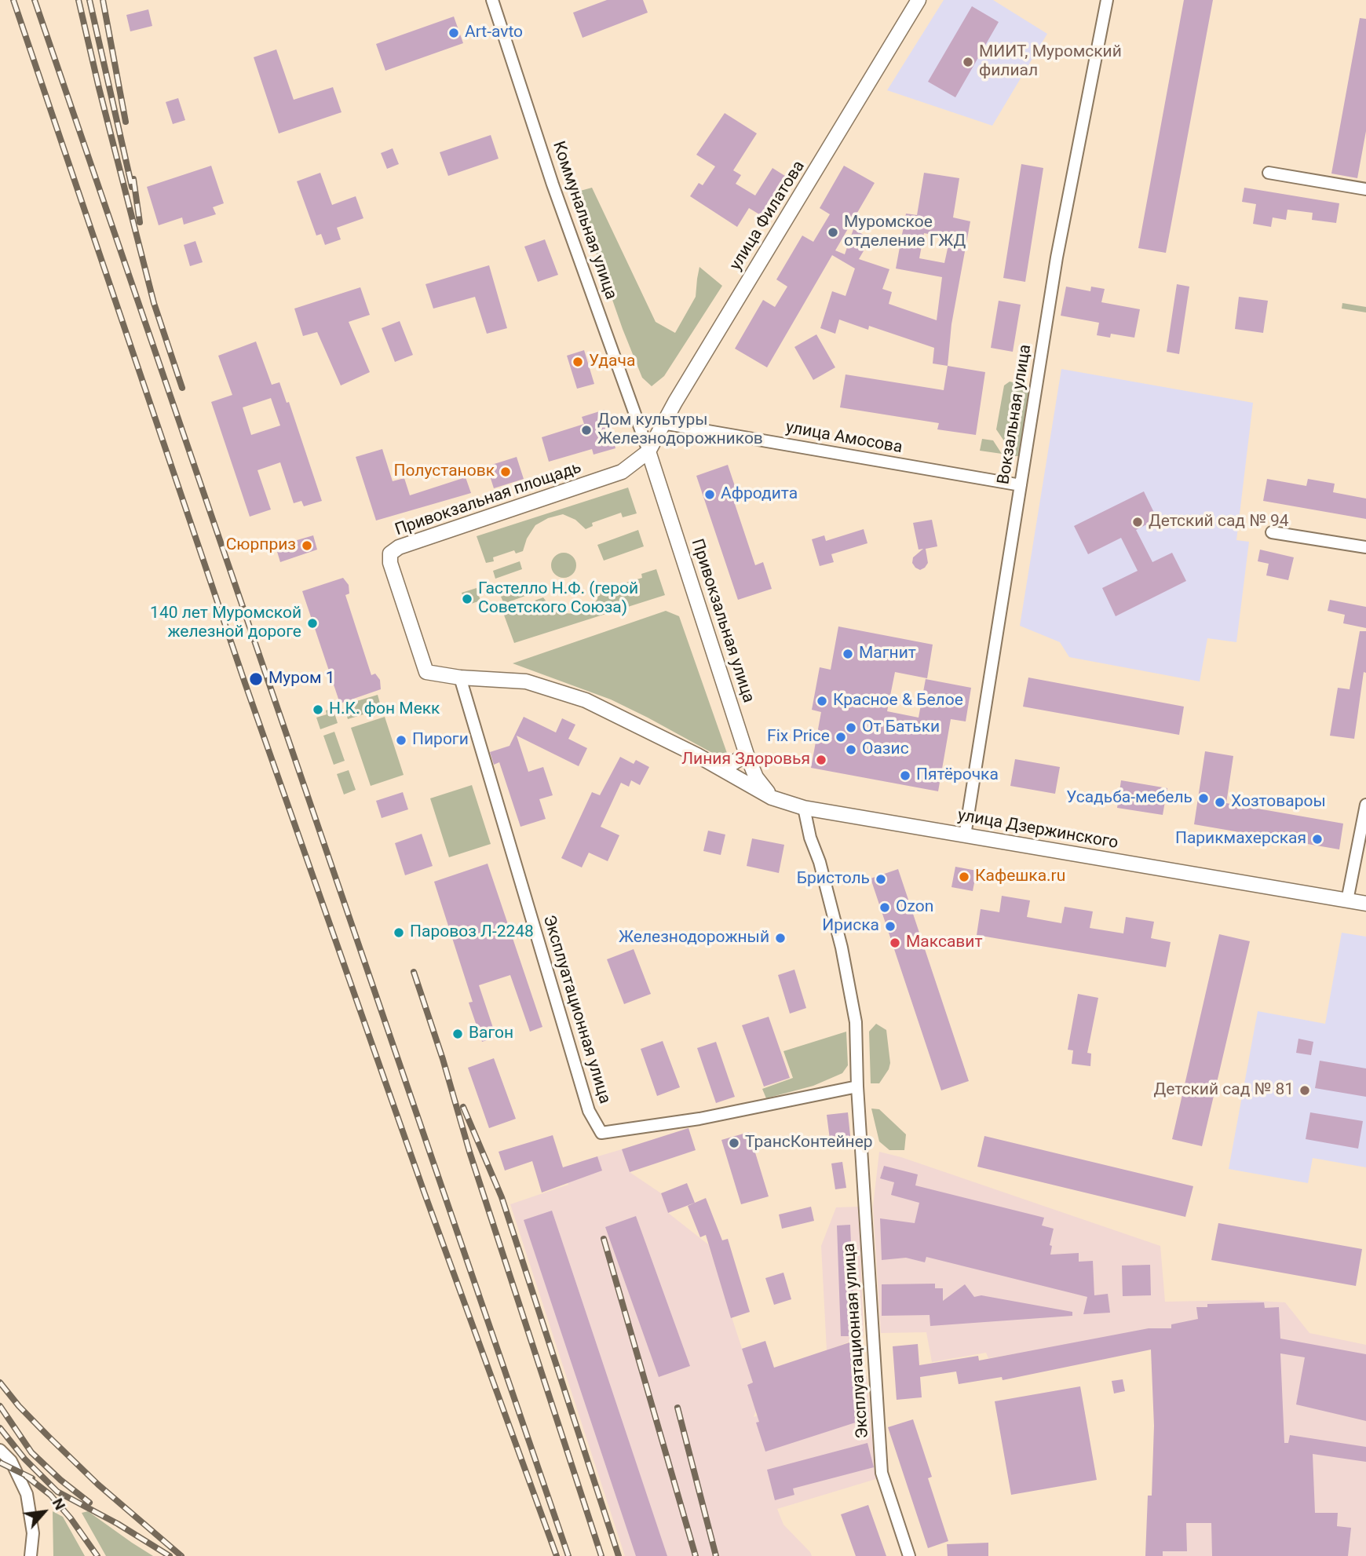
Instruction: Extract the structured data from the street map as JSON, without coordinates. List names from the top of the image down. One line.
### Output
{"streets":{"street":["улица Филатова","Коммунальная улица","Вокзальная улица","улица Амосова","Привокзальная площадь","Привокзальная улица","улица Дзержинского","Эксплуатационная улица"]},"crossings":[["улица Филатова","Коммунальная улица"],["улица Филатова","улица Амосова"],["улица Филатова","Привокзальная площадь"],["улица Филатова","Привокзальная улица"],["Коммунальная улица","Привокзальная площадь"],["Коммунальная улица","Привокзальная улица"],["Вокзальная улица","улица Амосова"],["Вокзальная улица","улица Дзержинского"],["Привокзальная площадь","Привокзальная улица"],["Привокзальная площадь","улица Дзержинского"],["Привокзальная улица","улица Дзержинского"],["улица Дзержинского","Эксплуатационная улица"]],"places":["Art-avto","МИИТ, Муромский филиал","Муромское отделение ГЖД","Удача","Дом культуры Железнодорожников","Полустановк","Афродита","Детский сад № 94","Сюрприз","Гастелло Н.Ф. (герой Советского Союза)","140 лет Муромской железной дороге","Магнит","Муром 1","Красное & Белое","Н.К. фон Мекк","От Батьки","Fix Price","Пироги","Оазис","Линия Здоровья","Пятёрочка","Усадьба-мебель","Хозтовароы","Парикмахерская","Кафешка.ru","Бристоль","Ozon","Ириска","Паровоз Л-2248","Железнодорожный","Максавит","Вагон","Детский сад № 81","ТрансКонтейнер"],"north":"top right"}
